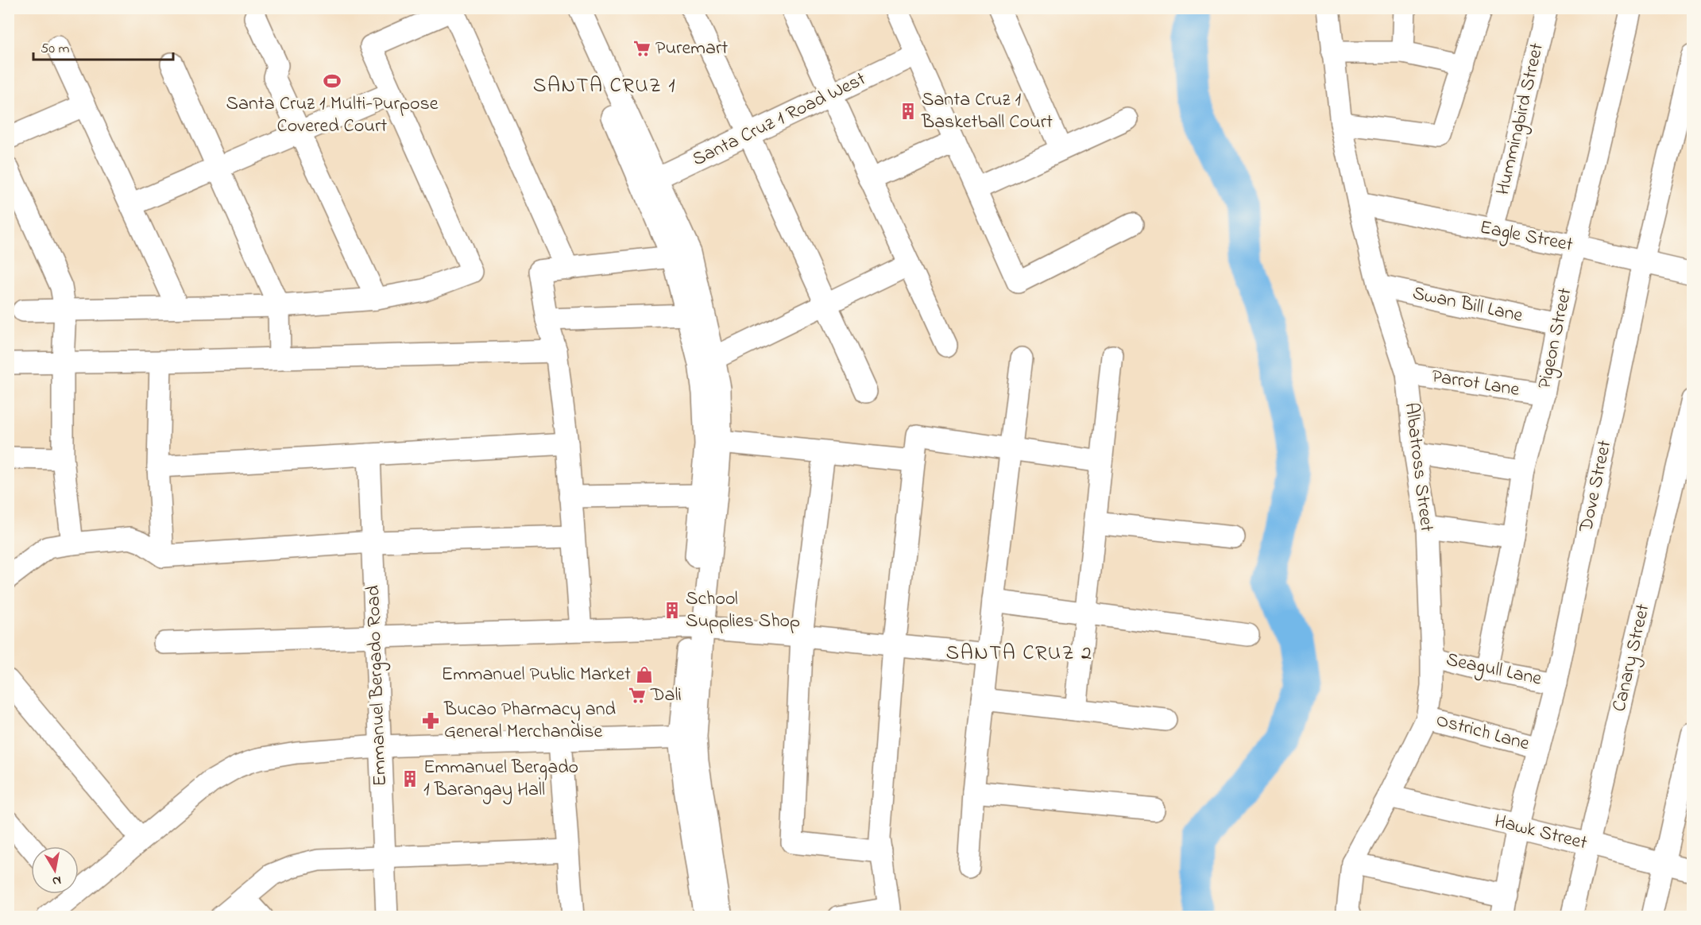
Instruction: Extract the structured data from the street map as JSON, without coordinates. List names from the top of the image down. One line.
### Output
{"streets":{"street":["Hummingbird Street","Santa Cruz 1 Road West","Eagle Street","Swan Bill Lane","Pigeon Street","Parrot Lane","Albatross Street","Dove Street","Canary Street","Seagull Lane","Emmanuel Bergado Road","Ostrich Lane","Hawk Street"]},"crossings":[["Hummingbird Street","Eagle Street"],["Eagle Street","Pigeon Street"],["Eagle Street","Albatross Street"],["Eagle Street","Dove Street"],["Swan Bill Lane","Pigeon Street"],["Swan Bill Lane","Albatross Street"],["Pigeon Street","Parrot Lane"],["Pigeon Street","Seagull Lane"],["Parrot Lane","Albatross Street"],["Albatross Street","Seagull Lane"],["Albatross Street","Ostrich Lane"],["Albatross Street","Hawk Street"],["Dove Street","Seagull Lane"],["Dove Street","Ostrich Lane"],["Dove Street","Hawk Street"],["Canary Street","Hawk Street"]],"districts":["SANTA CRUZ 1","SANTA CRUZ 2"],"places":{"supermarket":["Puremart","Dali"],"sports":["Santa Cruz 1 Multi-Purpose Covered Court"],"building":["Santa Cruz 1 Basketball Court","School Supplies Shop","Emmanuel Bergado 1 Barangay Hall"],"shop":["Emmanuel Public Market"],"pharmacy":["Bucao Pharmacy and General Merchandise"]},"scale_bar":"50 m","north":"bottom"}
